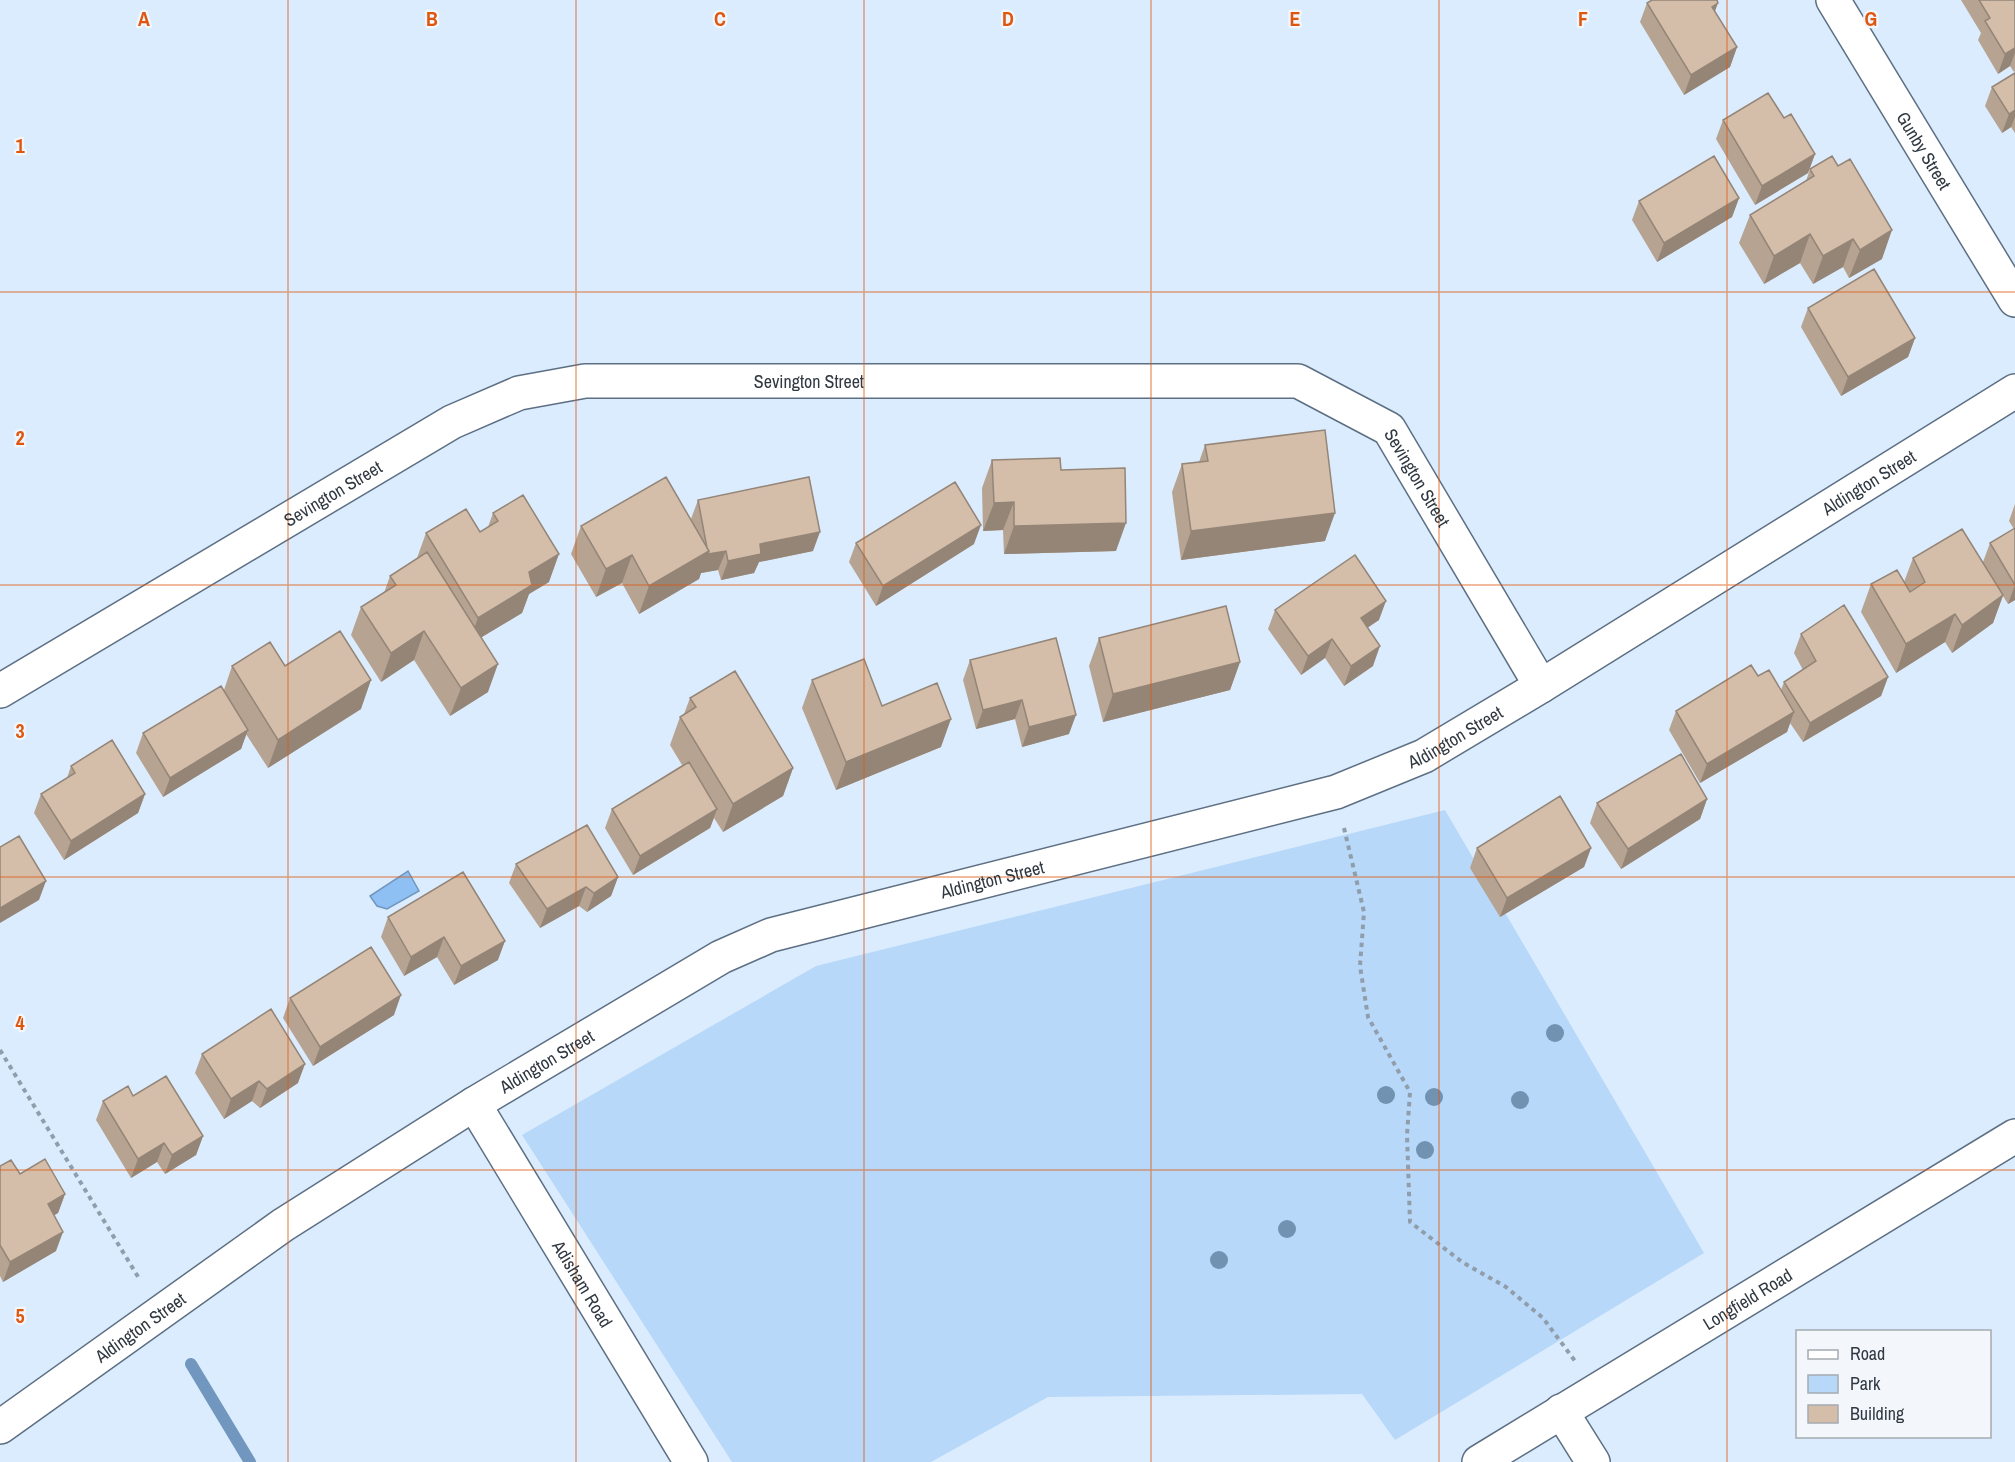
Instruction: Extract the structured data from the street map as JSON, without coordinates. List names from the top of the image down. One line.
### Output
{"streets":{"street":["Gunby Street","Sevington Street","Aldington Street","Adisham Road","Longfield Road"]},"crossings":[["Sevington Street","Aldington Street"],["Aldington Street","Adisham Road"]],"legend":["Road","Park","Building"],"grid":{"columns":["A","B","C","D","E","F","G"],"rows":["1","2","3","4","5"]}}
